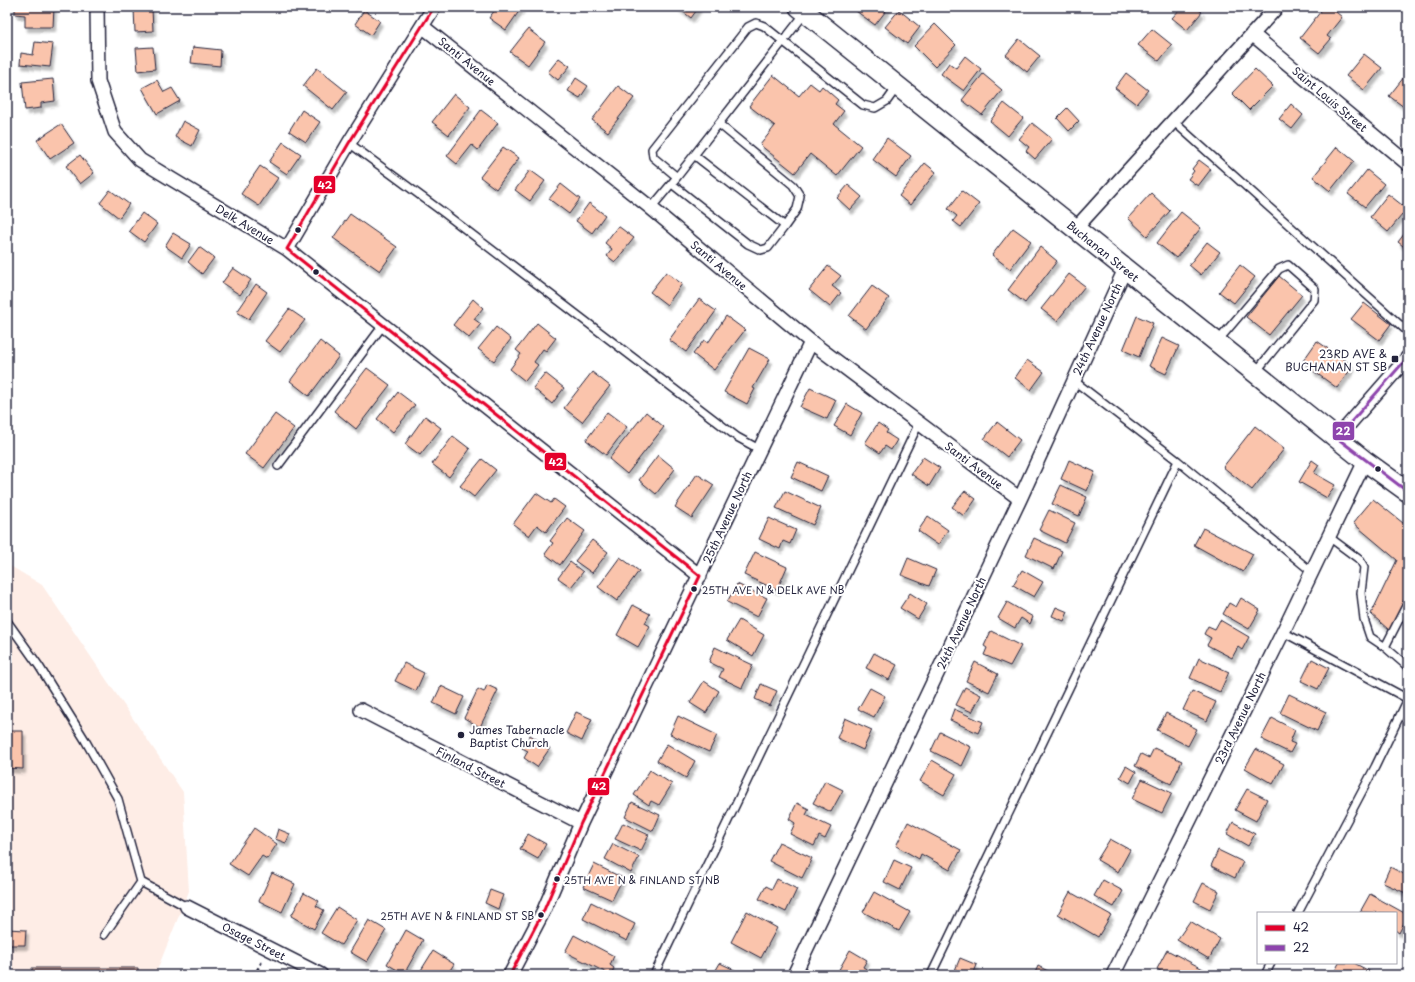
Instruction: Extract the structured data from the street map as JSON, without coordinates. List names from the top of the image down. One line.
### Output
{"streets":{"street":["Santi Avenue","Saint Louis Street","Delk Avenue","Buchanan Street","24th Avenue North","25th Avenue North","23rd Avenue North","Finland Street","Osage Street"]},"crossings":[["Santi Avenue","24th Avenue North"],["Santi Avenue","25th Avenue North"],["Delk Avenue","25th Avenue North"],["Buchanan Street","24th Avenue North"],["Buchanan Street","23rd Avenue North"],["25th Avenue North","Finland Street"]],"places":{"transit":["23RD AVE & BUCHANAN ST SB"],"other":["25TH AVE N & DELK AVE NB","James Tabernacle Baptist Church","25TH AVE N & FINLAND ST NB","25TH AVE N & FINLAND ST SB"]},"lines":["transit line 42","transit line 22"],"legend":["42","22"]}
